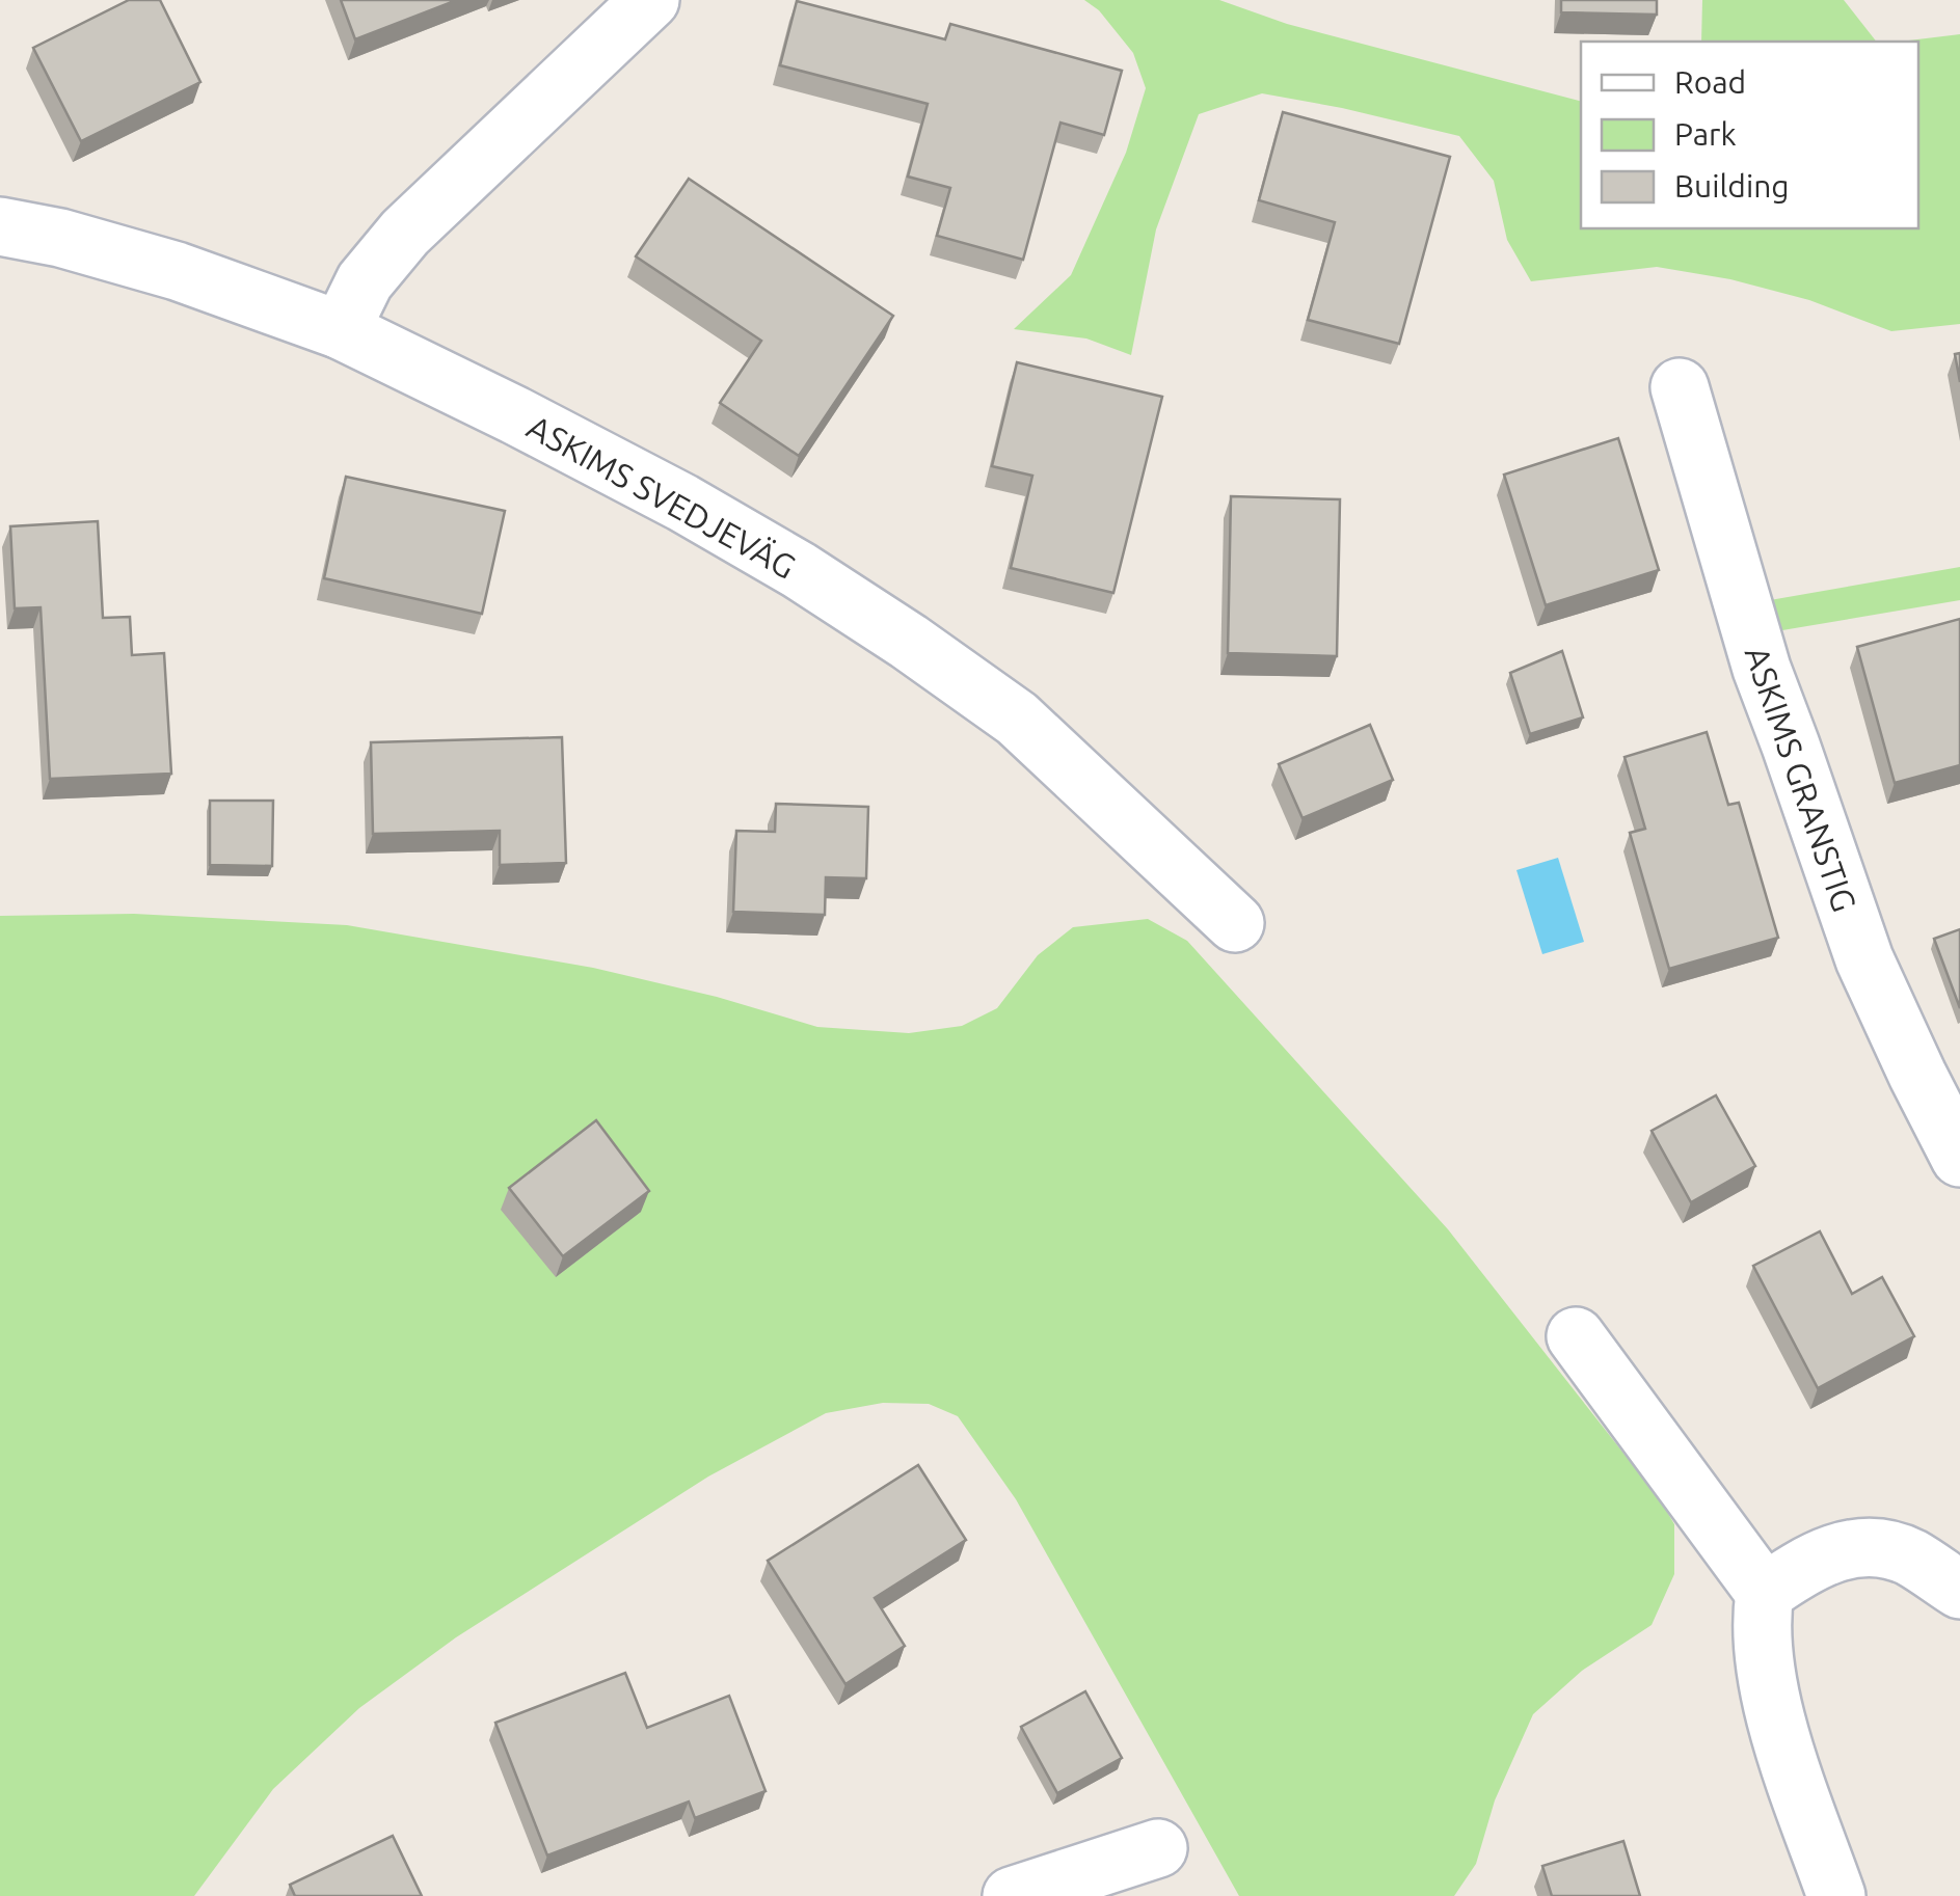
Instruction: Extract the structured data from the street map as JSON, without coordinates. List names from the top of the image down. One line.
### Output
{"streets":{"street":["ASKIMS SVEDJEVÄG","ASKIMS GRANSTIG"]},"legend":["Road","Park","Building"]}
